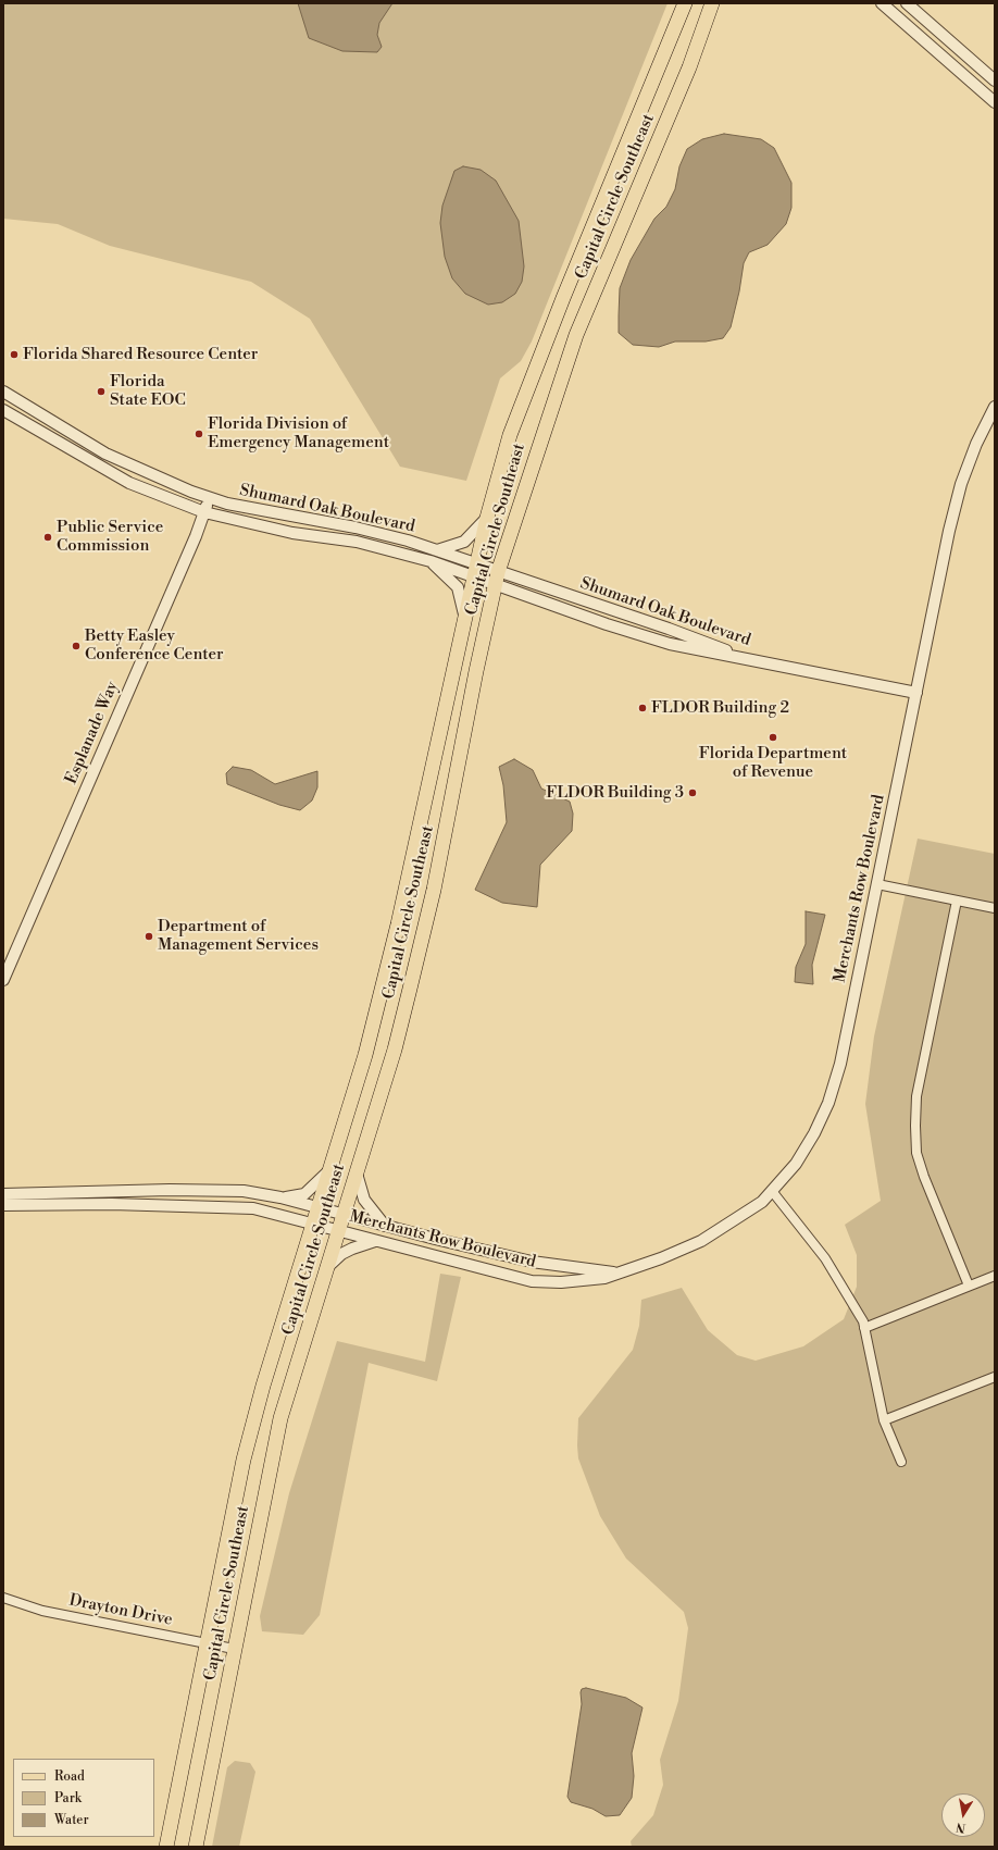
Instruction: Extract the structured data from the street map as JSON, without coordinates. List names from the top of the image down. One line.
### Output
{"streets":{"main road":["Capital Circle Southeast"],"street":["Shumard Oak Boulevard","Esplanade Way","Merchants Row Boulevard","Drayton Drive"]},"crossings":[["Capital Circle Southeast","Shumard Oak Boulevard"],["Capital Circle Southeast","Merchants Row Boulevard"],["Capital Circle Southeast","Drayton Drive"],["Shumard Oak Boulevard","Esplanade Way"],["Shumard Oak Boulevard","Merchants Row Boulevard"]],"places":["Florida Shared Resource Center","Florida State EOC","Florida Division of Emergency Management","Public Service Commission","Betty Easley Conference Center","FLDOR Building 2","Florida Department of Revenue","FLDOR Building 3","Department of Management Services"],"legend":["Road","Park","Water"],"north":"bottom"}
